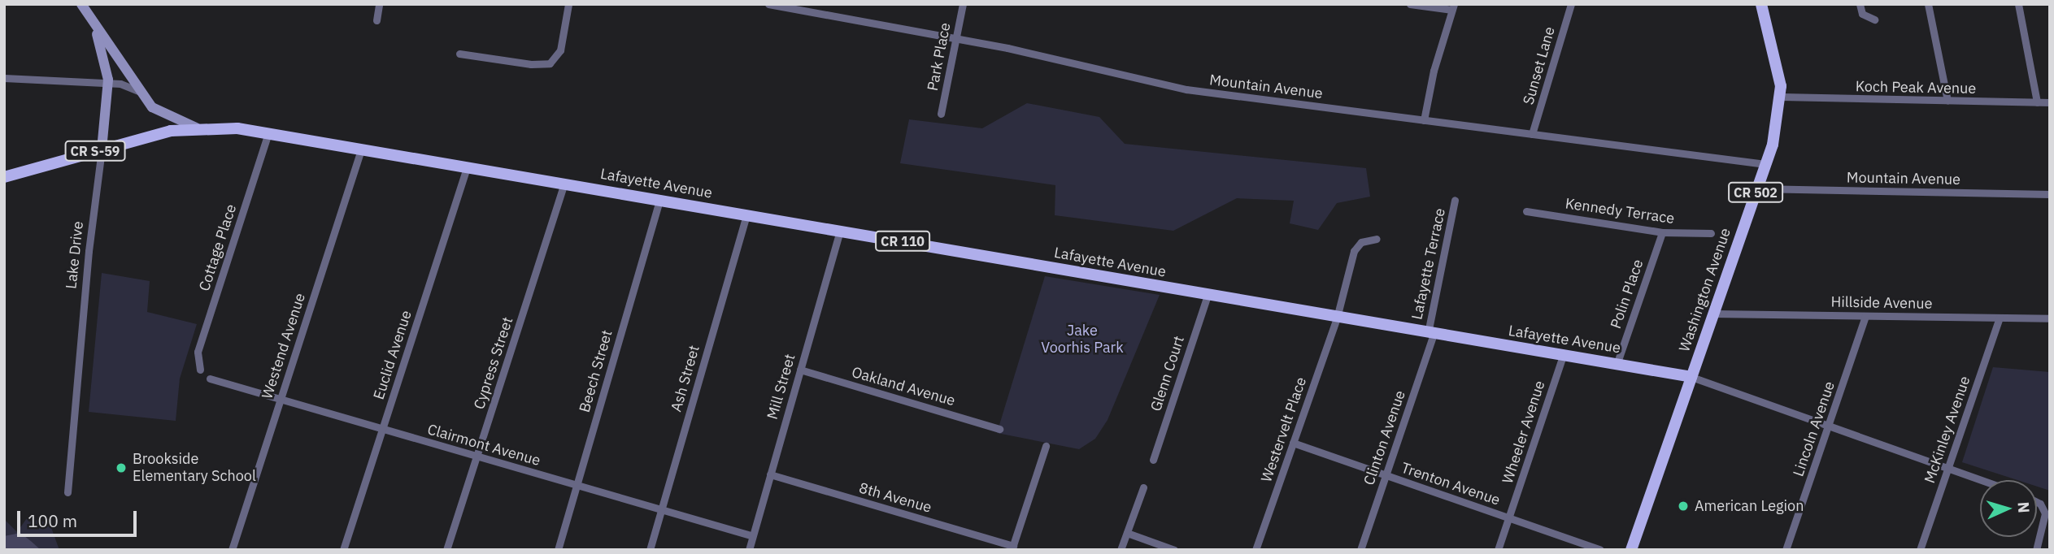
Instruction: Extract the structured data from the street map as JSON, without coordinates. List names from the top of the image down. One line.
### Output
{"streets":{"main road":["CR S-59","Lafayette Avenue","CR 502","CR 110","Lake Drive","Washington Avenue"],"street":["Park Place","Sunset Lane","Mountain Avenue","Koch Peak Avenue","Kennedy Terrace","Cottage Place","Lafayette Terrace","Polin Place","Hillside Avenue","Westend Avenue","Euclid Avenue","Cypress Street","Beech Street","Glenn Court","Ash Street","Mill Street","Oakland Avenue","Lincoln Avenue","Westervelt Place","McKinley Avenue","Wheeler Avenue","Clinton Avenue","Clairmont Avenue","Trenton Avenue","8th Avenue"]},"crossings":[["Park Place","Mountain Avenue"],["Sunset Lane","Mountain Avenue"],["Mountain Avenue","Washington Avenue"],["Koch Peak Avenue","Washington Avenue"],["CR S-59","Lafayette Avenue"],["CR S-59","CR 110"],["CR S-59","Lake Drive"],["Lafayette Avenue","CR 110"],["Lafayette Avenue","Cottage Place"],["Lafayette Avenue","Lafayette Terrace"],["Lafayette Avenue","Washington Avenue"],["Lafayette Avenue","Polin Place"],["Lafayette Avenue","Westend Avenue"],["Lafayette Avenue","Euclid Avenue"],["Lafayette Avenue","Cypress Street"],["Lafayette Avenue","Beech Street"],["Lafayette Avenue","Glenn Court"],["Lafayette Avenue","Ash Street"],["Lafayette Avenue","Mill Street"],["Lafayette Avenue","Lincoln Avenue"],["Lafayette Avenue","Westervelt Place"],["Lafayette Avenue","McKinley Avenue"],["Lafayette Avenue","Wheeler Avenue"],["Lafayette Avenue","Clinton Avenue"],["Kennedy Terrace","Polin Place"],["CR 110","Lake Drive"],["Lafayette Terrace","Clinton Avenue"],["Washington Avenue","Hillside Avenue"],["Hillside Avenue","Lincoln Avenue"],["Hillside Avenue","McKinley Avenue"],["Westend Avenue","Clairmont Avenue"],["Euclid Avenue","Clairmont Avenue"],["Cypress Street","Clairmont Avenue"],["Beech Street","Clairmont Avenue"],["Ash Street","Clairmont Avenue"],["Mill Street","Oakland Avenue"],["Mill Street","Clairmont Avenue"],["Mill Street","8th Avenue"],["Westervelt Place","Trenton Avenue"],["Wheeler Avenue","Trenton Avenue"],["Clinton Avenue","Trenton Avenue"]],"parks":["Jake Voorhis Park"],"places":["Brookside Elementary School","American Legion"],"scale_bar":"100 m","north":"right"}
